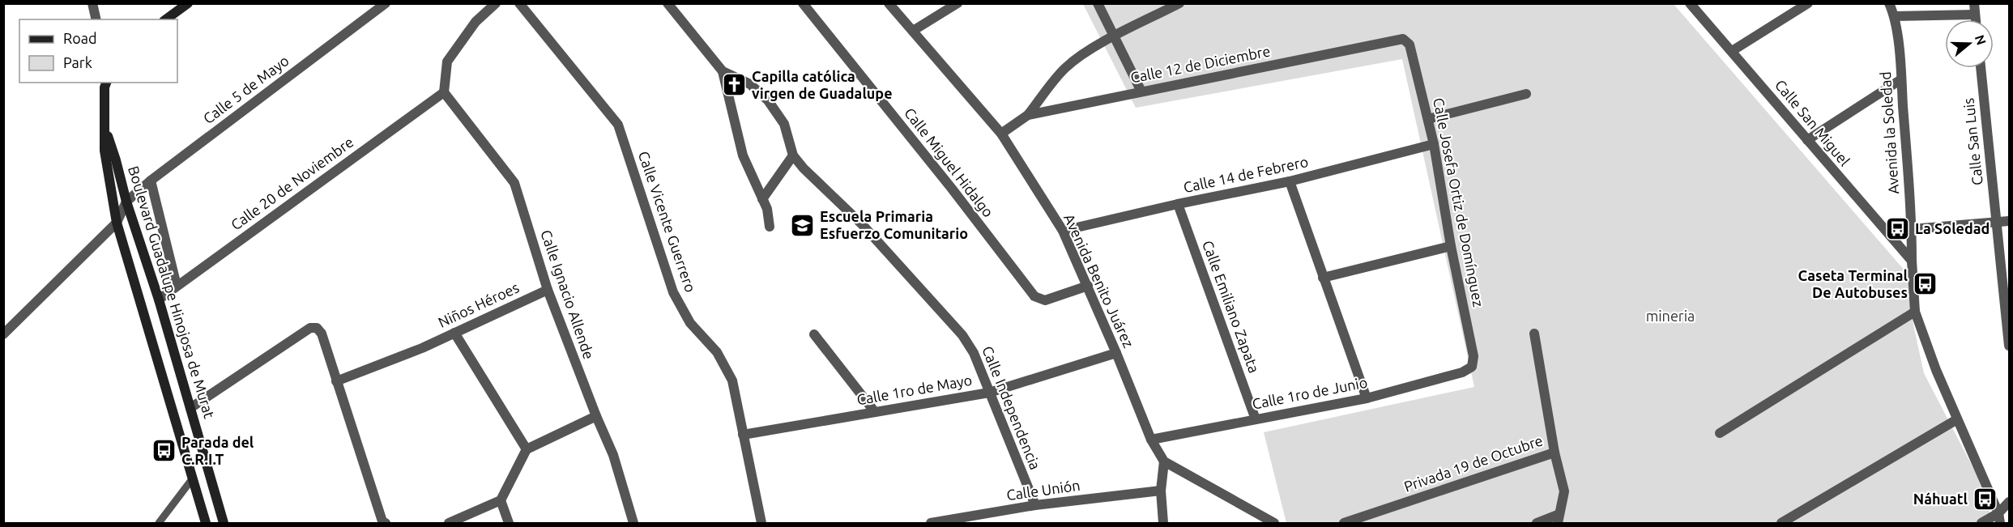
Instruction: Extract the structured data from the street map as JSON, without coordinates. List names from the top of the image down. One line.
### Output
{"streets":{"main road":["Boulevard Guadalupe Hinojosa de Murat"],"street":["Calle 12 de Diciembre","Calle 5 de Mayo","Calle San Miguel","Avenida la Soledad","Calle San Luis","Calle Miguel Hidalgo","Calle 14 de Febrero","Calle 20 de Noviembre","Calle Josefa Ortiz de Domínguez","Calle Vicente Guerrero","Avenida Benito Juárez","Calle Ignacio Allende","Niños Héroes","Calle Emiliano Zapata","Calle 1ro de Mayo","Calle 1ro de Junio","Calle Independencia","Privada 19 de Octubre","Calle Unión"]},"crossings":[["Calle 12 de Diciembre","Calle Josefa Ortiz de Domínguez"],["Calle 12 de Diciembre","Avenida Benito Juárez"],["Calle 5 de Mayo","Boulevard Guadalupe Hinojosa de Murat"],["Calle San Miguel","Avenida la Soledad"],["Calle Miguel Hidalgo","Avenida Benito Juárez"],["Calle 14 de Febrero","Calle Josefa Ortiz de Domínguez"],["Calle 14 de Febrero","Avenida Benito Juárez"],["Calle 14 de Febrero","Calle Emiliano Zapata"],["Calle 20 de Noviembre","Boulevard Guadalupe Hinojosa de Murat"],["Calle 20 de Noviembre","Calle Ignacio Allende"],["Calle Josefa Ortiz de Domínguez","Calle 1ro de Junio"],["Calle Vicente Guerrero","Calle 1ro de Mayo"],["Avenida Benito Juárez","Calle 1ro de Mayo"],["Avenida Benito Juárez","Calle 1ro de Junio"],["Calle Ignacio Allende","Niños Héroes"],["Calle Emiliano Zapata","Calle 1ro de Junio"],["Calle 1ro de Mayo","Calle Independencia"],["Calle Independencia","Calle Unión"]],"parks":["mineria"],"places":{"church":["Capilla católica virgen de Guadalupe"],"school or university":["Escuela Primaria Esfuerzo Comunitario"],"bus stop":["La Soledad","Caseta Terminal De Autobuses","Parada del C.R.I.T","Náhuatl"]},"legend":["Road","Park"],"north":"right"}
